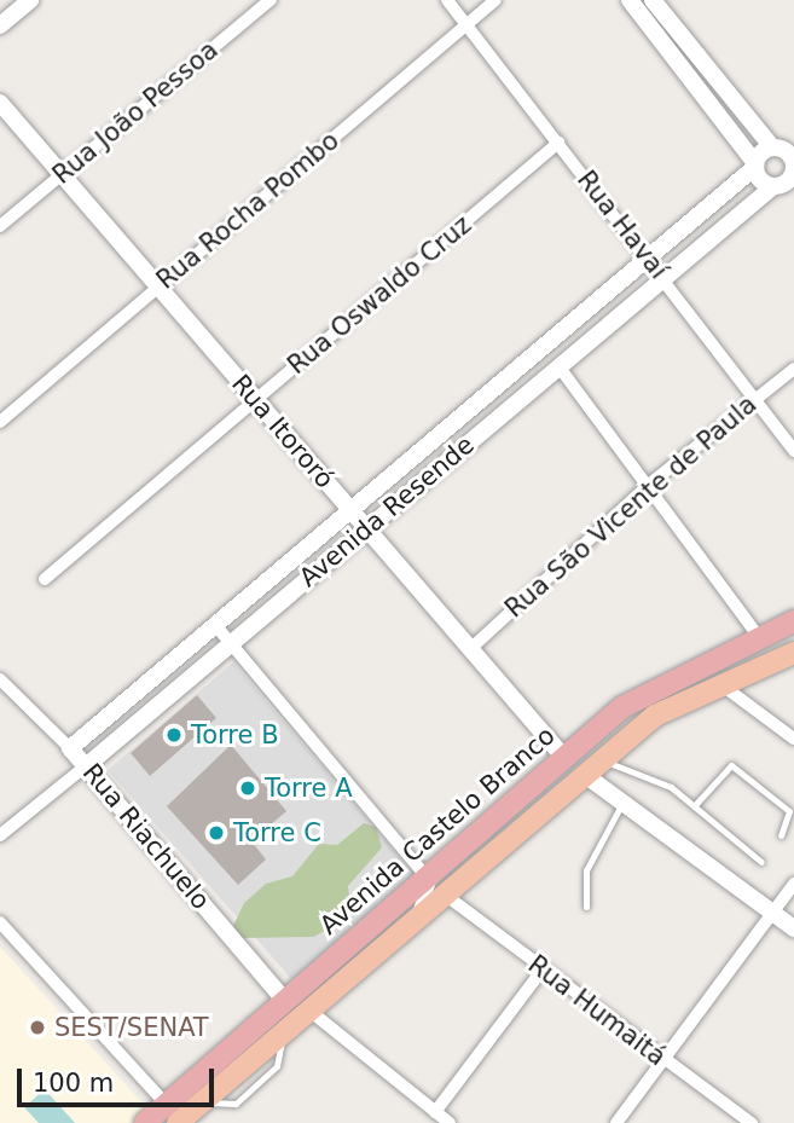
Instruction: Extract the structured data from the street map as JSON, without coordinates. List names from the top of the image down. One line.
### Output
{"streets":{"highway":["Avenida Castelo Branco"],"street":["Rua João Pessoa","Rua Rocha Pombo","Rua Havaí","Rua Oswaldo Cruz","Rua Itororó","Rua São Vicente de Paula","Avenida Resende","Rua Riachuelo","Rua Humaitá"]},"crossings":[["Rua João Pessoa","Rua Itororó"],["Rua Rocha Pombo","Rua Havaí"],["Rua Rocha Pombo","Rua Itororó"],["Rua Havaí","Rua Oswaldo Cruz"],["Rua Havaí","Rua São Vicente de Paula"],["Rua Havaí","Avenida Resende"],["Rua Oswaldo Cruz","Rua Itororó"],["Rua Itororó","Rua São Vicente de Paula"],["Rua Itororó","Avenida Resende"],["Rua Itororó","Avenida Castelo Branco"],["Avenida Resende","Rua Riachuelo"],["Avenida Castelo Branco","Rua Riachuelo"],["Avenida Castelo Branco","Rua Humaitá"]],"places":["Torre B","Torre A","Torre C","SEST/SENAT"],"scale_bar":"100 m"}
